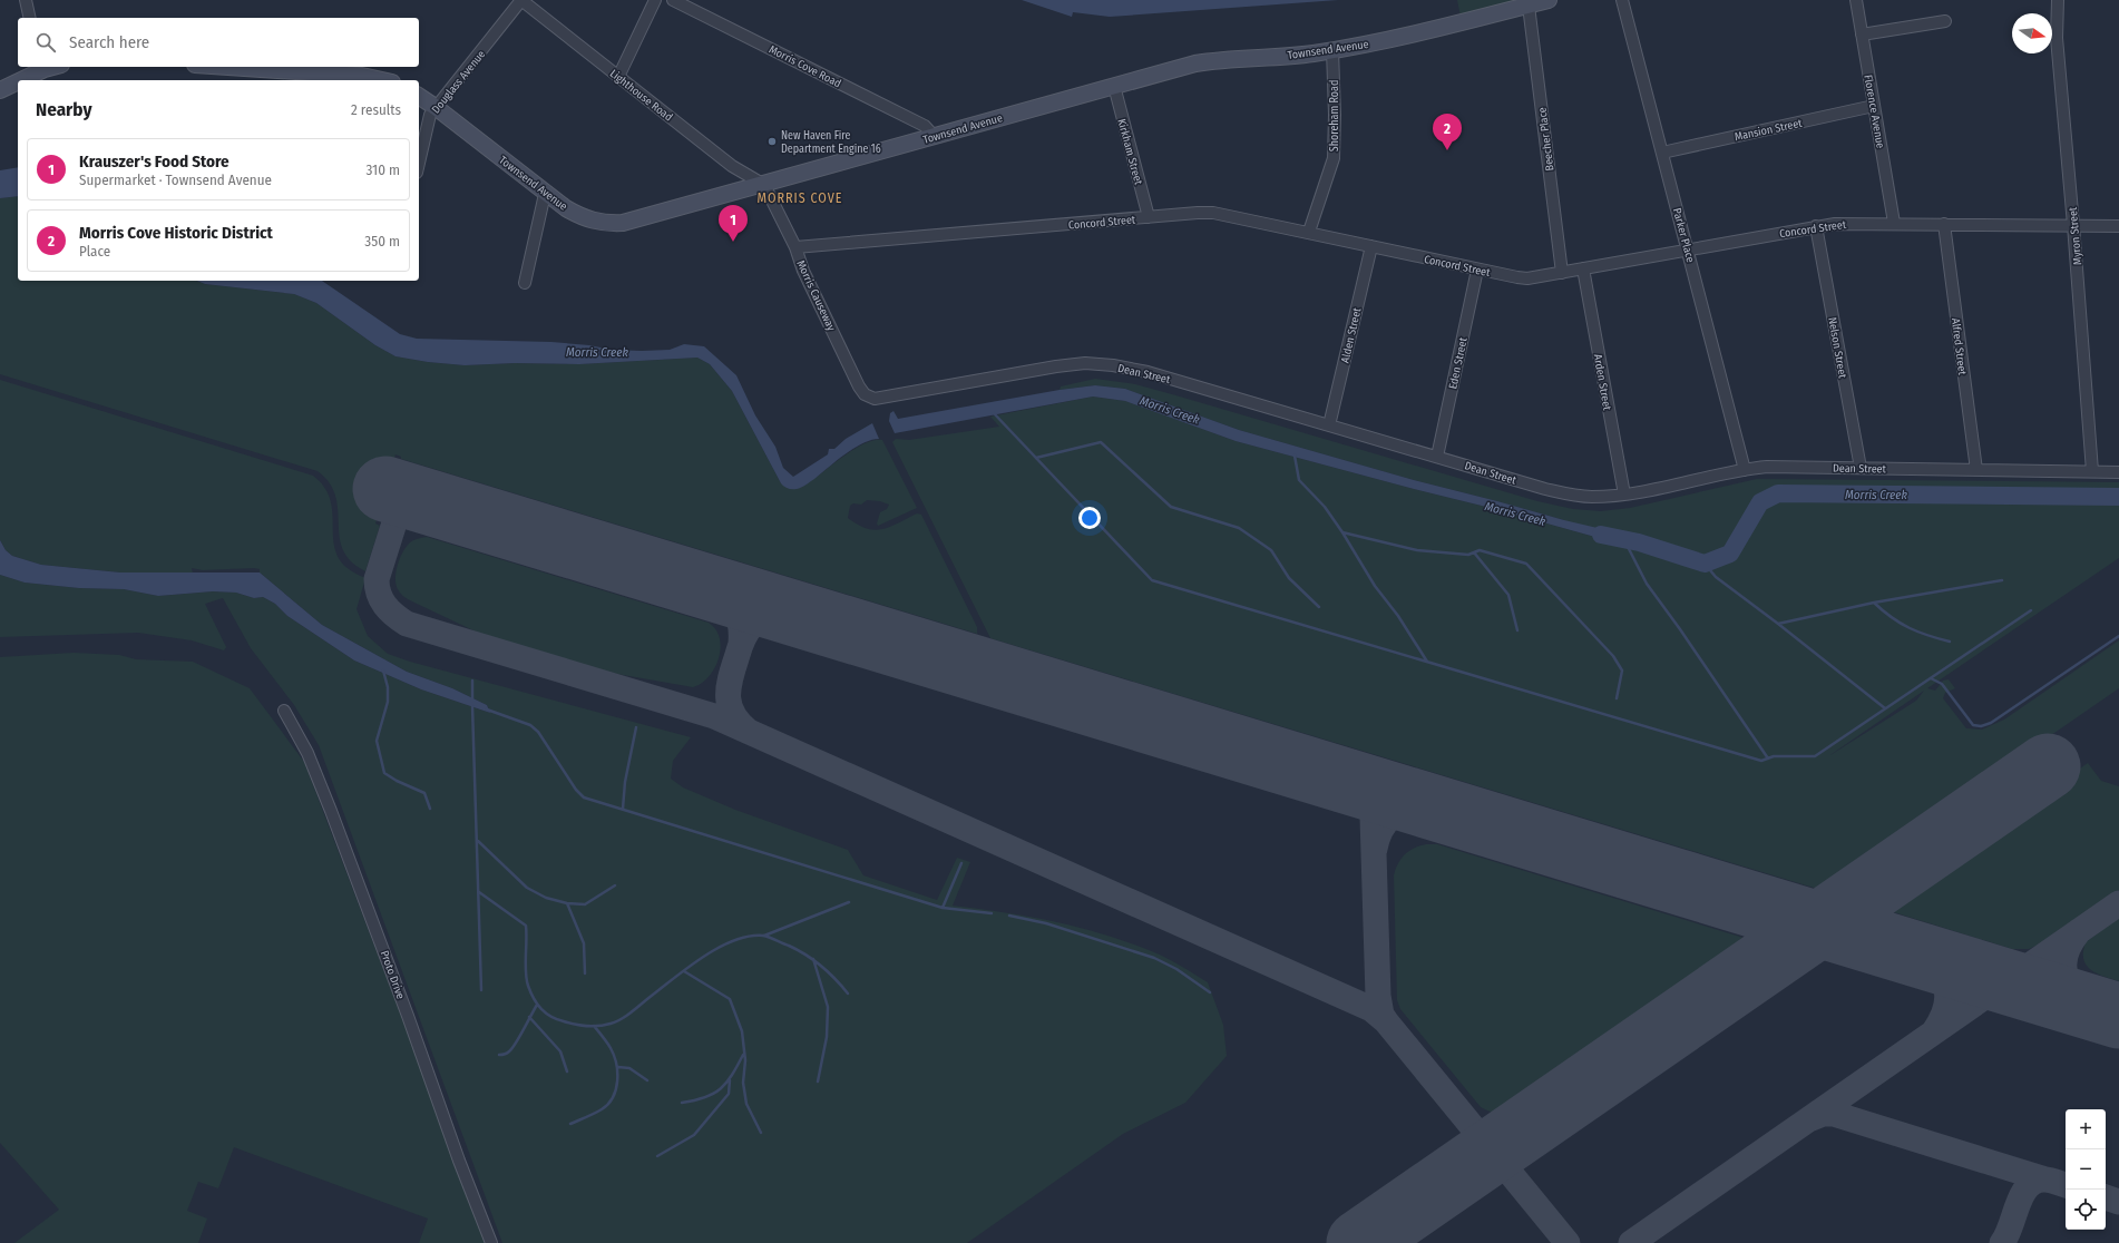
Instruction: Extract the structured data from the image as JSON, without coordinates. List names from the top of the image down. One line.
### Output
{"streets":{"main road":["Townsend Avenue"],"street":["Morris Cove Road","Douglass Avenue","Lighthouse Road","Florence Avenue","Shoreham Road","Mansion Street","Beecher Place","Kirkham Street","Concord Street","Parker Place","Myron Street","Morris Causeway","Alden Street","Alfred Street","Nelson Street","Eden Street","Dean Street","Arden Street","Proto Drive"]},"crossings":[["Townsend Avenue","Morris Cove Road"],["Townsend Avenue","Douglass Avenue"],["Townsend Avenue","Lighthouse Road"],["Townsend Avenue","Shoreham Road"],["Townsend Avenue","Beecher Place"],["Townsend Avenue","Kirkham Street"],["Townsend Avenue","Morris Causeway"],["Douglass Avenue","Lighthouse Road"],["Lighthouse Road","Morris Causeway"],["Florence Avenue","Mansion Street"],["Florence Avenue","Concord Street"],["Shoreham Road","Concord Street"],["Mansion Street","Parker Place"],["Beecher Place","Concord Street"],["Kirkham Street","Concord Street"],["Concord Street","Parker Place"],["Concord Street","Myron Street"],["Concord Street","Morris Causeway"],["Concord Street","Alden Street"],["Concord Street","Alfred Street"],["Concord Street","Nelson Street"],["Concord Street","Eden Street"],["Concord Street","Arden Street"],["Parker Place","Dean Street"],["Myron Street","Dean Street"],["Morris Causeway","Dean Street"],["Alden Street","Dean Street"],["Alfred Street","Dean Street"],["Nelson Street","Dean Street"],["Eden Street","Dean Street"],["Dean Street","Arden Street"]],"districts":["MORRIS COVE"],"water":["Morris Creek"],"places":["New Haven Fire Department Engine 16"],"north":"right","page":{"search":"Search here","heading":["Nearby","2 results"],"pins":["2","1"],"list":[{"mark":"1","name":"Krauszer's Food Store","note":"Supermarket · Townsend Avenue","value":"310 m"},{"mark":"2","name":"Morris Cove Historic District","note":"Place","value":"350 m"}],"map_buttons":["+","−"]}}
